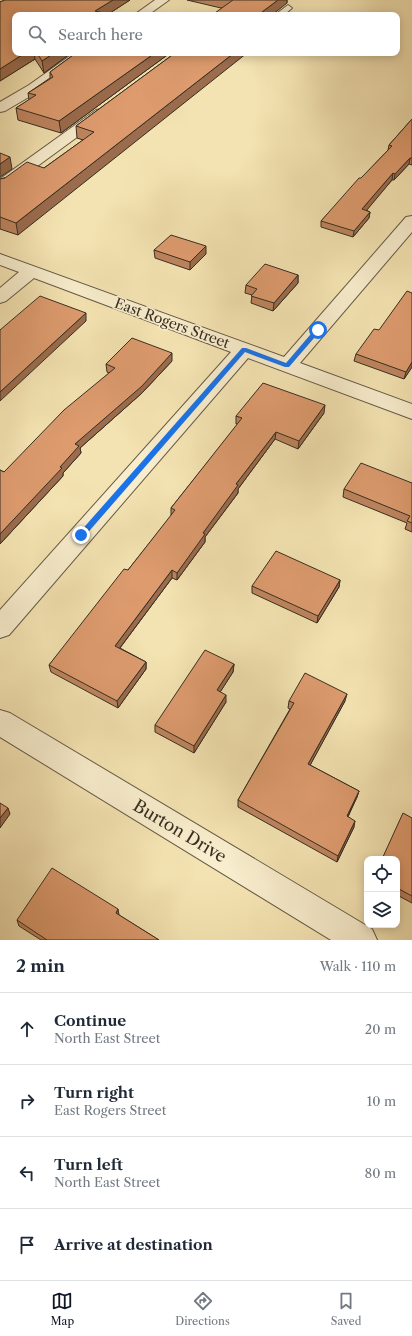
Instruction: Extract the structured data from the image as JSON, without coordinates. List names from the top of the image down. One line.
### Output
{"streets":{"street":["East Rogers Street","Burton Drive"]},"page":{"search":"Search here","heading":["2 min","Walk · 110 m"],"list":[["Continue","North East Street","20 m"],["Turn right","East Rogers Street","10 m"],["Turn left","North East Street","80 m"],"Arrive at destination"],"nav":["Map","Directions","Saved"]}}
